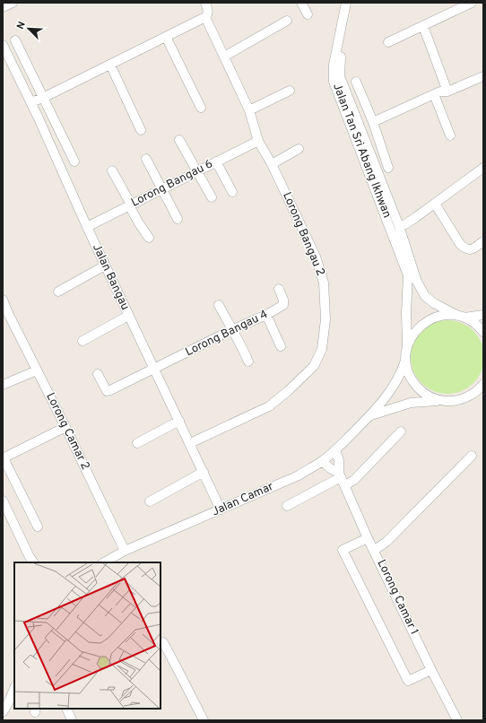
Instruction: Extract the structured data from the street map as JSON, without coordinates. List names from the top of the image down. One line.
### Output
{"streets":{"street":["Jalan Tan Sri Abang Ikhwan","Lorong Bangau 6","Lorong Bangau 2","Jalan Bangau","Lorong Bangau 4","Lorong Camar 2","Jalan Camar","Lorong Camar 1"]},"crossings":[["Lorong Bangau 6","Lorong Bangau 2"],["Lorong Bangau 6","Jalan Bangau"],["Lorong Bangau 2","Jalan Bangau"],["Jalan Bangau","Lorong Bangau 4"],["Jalan Bangau","Jalan Camar"],["Lorong Camar 2","Jalan Camar"],["Jalan Camar","Lorong Camar 1"]],"north":"top left"}
